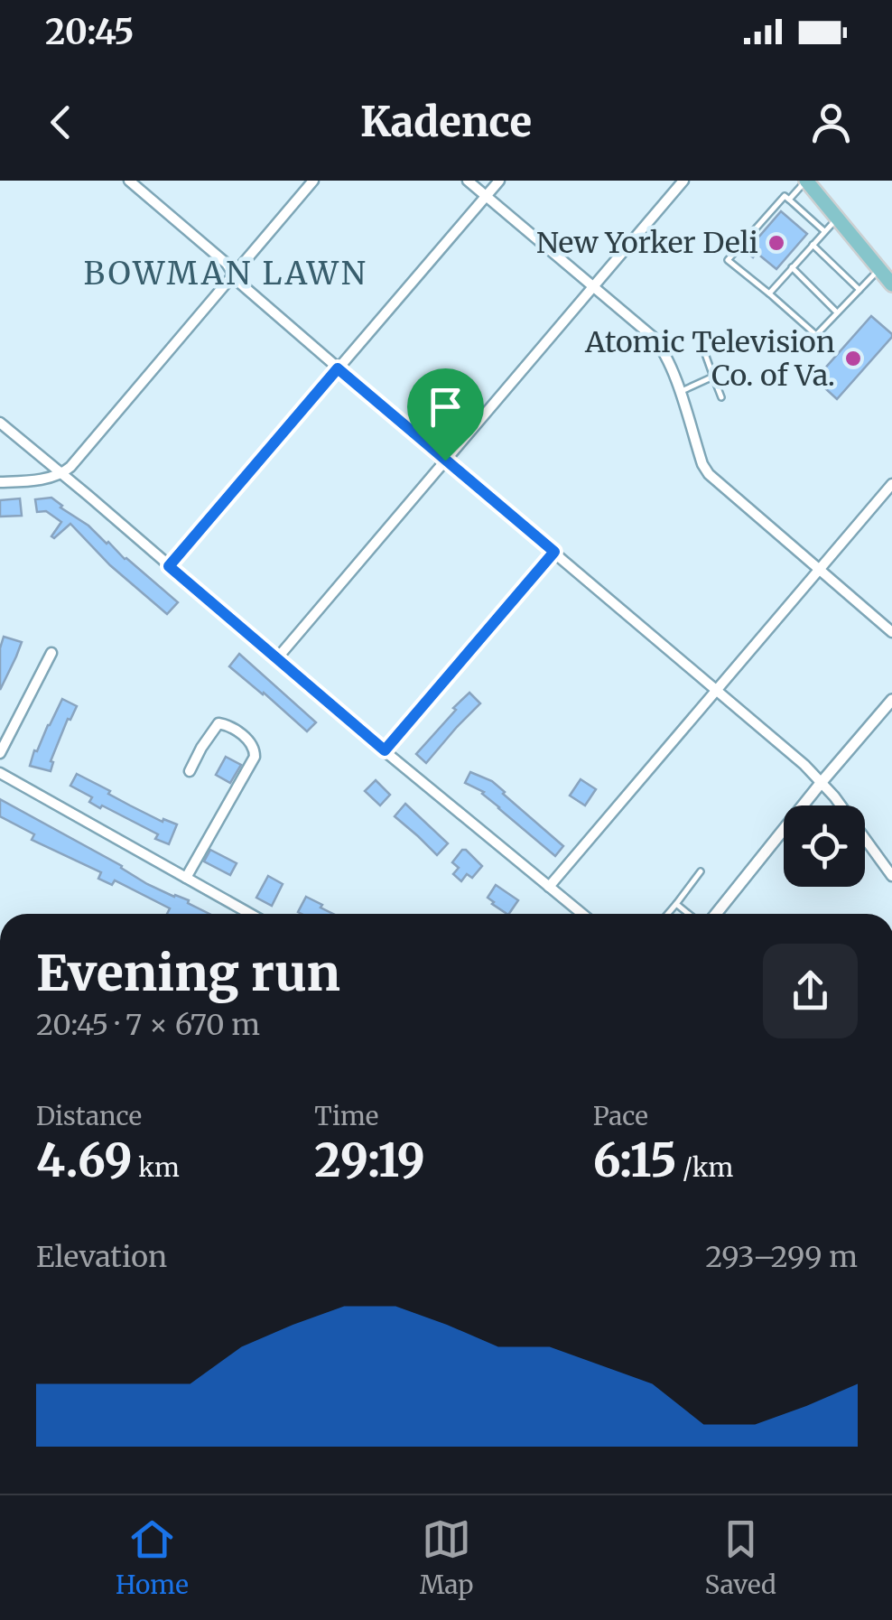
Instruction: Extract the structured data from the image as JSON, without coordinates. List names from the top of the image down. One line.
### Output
{"districts":["BOWMAN LAWN"],"places":["New Yorker Deli","Atomic Television Co. of Va."],"page":{"status":"20:45","header":"Kadence","heading":["Evening run","20:45 · 7 × 670 m"],"stats":[["Distance","4.69 km"],["Time","29:19"],["Pace","6:15 /km"]],"chart":["Elevation","293–299 m"],"tabs":["Home","Map","Saved"]}}
